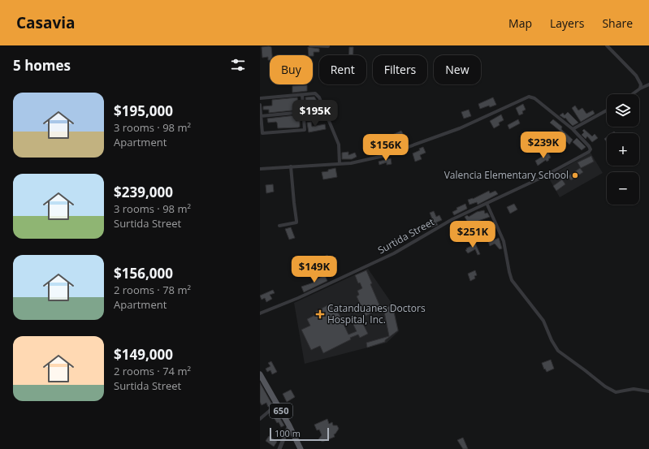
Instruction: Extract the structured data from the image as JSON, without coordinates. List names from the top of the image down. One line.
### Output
{"streets":{"main road":["650"],"street":["Surtida Street"]},"places":{"other":["Valencia Elementary School"],"health":["Catanduanes Doctors Hospital, Inc."]},"scale_bar":"100 m","page":{"header":"Casavia","nav":["Map","Layers","Share"],"heading":"5 homes","chip":["Buy","Rent","Filters","New"],"list":[{"name":"$195,000","note":"3 rooms · 98 m² · Apartment"},{"name":"$239,000","note":"3 rooms · 98 m² · Surtida Street"},{"name":"$156,000","note":"2 rooms · 78 m² · Apartment"},{"name":"$149,000","note":"2 rooms · 74 m² · Surtida Street"}],"map_buttons":["+","−"],"price":["$195K","$239K","$156K","$251K","$149K"],"scale":"100 m"}}
